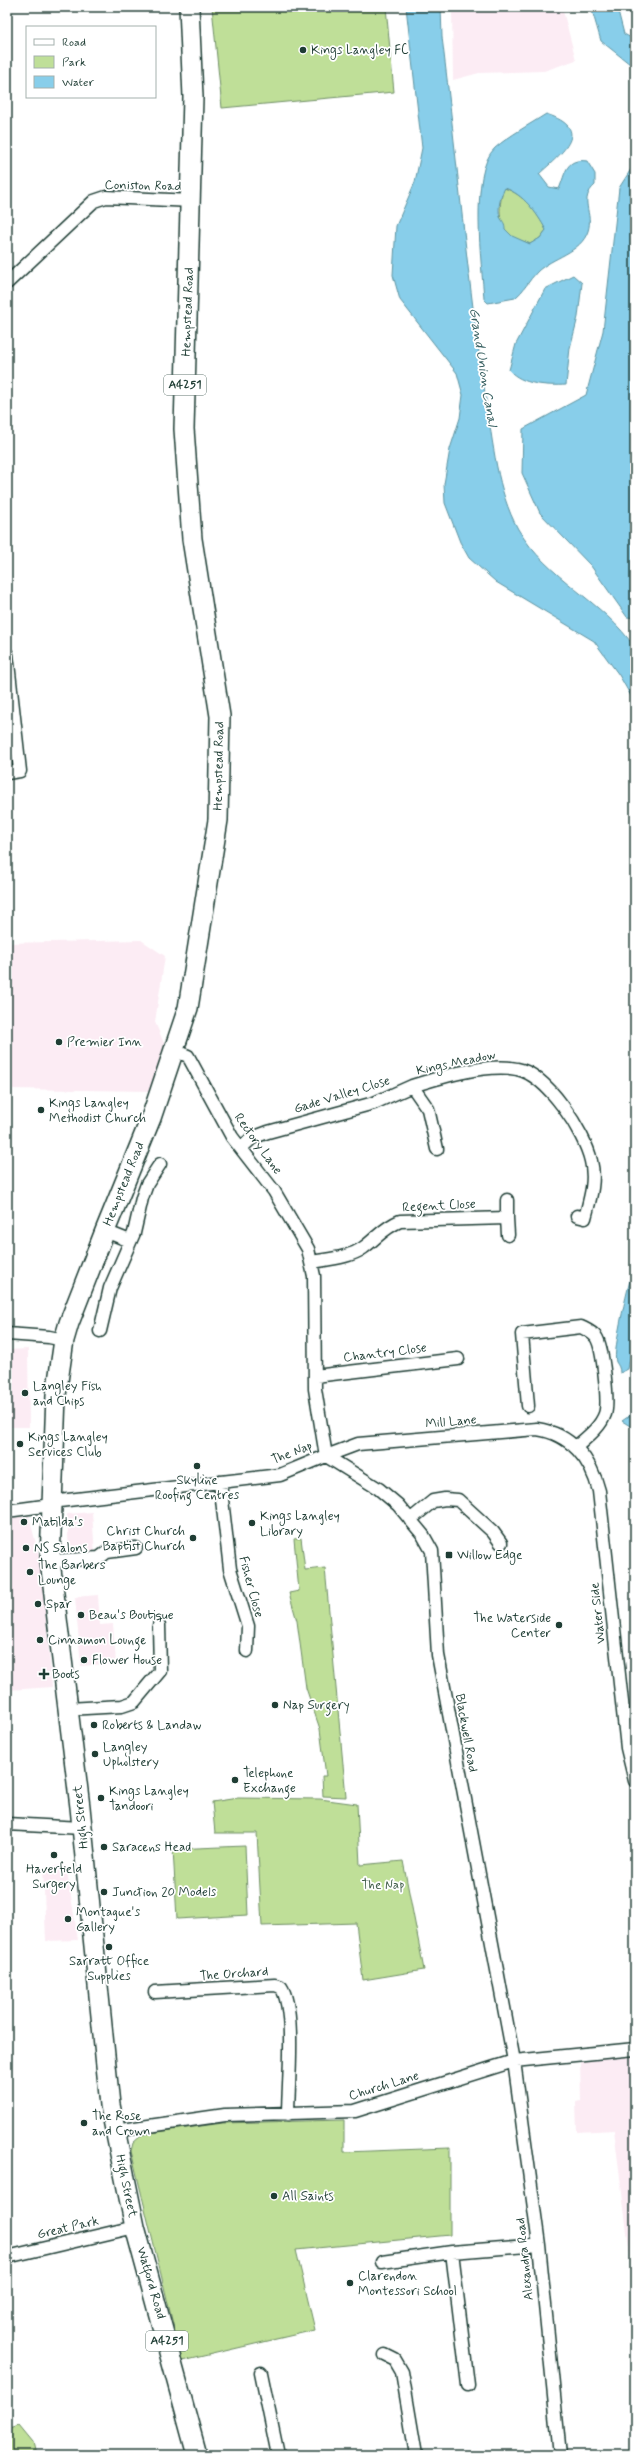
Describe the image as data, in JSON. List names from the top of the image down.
{
  "streets": {
    "main road": [
      "Hempstead Road",
      "A4251",
      "High Street",
      "Watford Road"
    ],
    "street": [
      "Coniston Road",
      "Kings Meadow",
      "Gade Valley Close",
      "Rectory Lane",
      "Regent Close",
      "Chantry Close",
      "Mill Lane",
      "The Nap",
      "Fisher Close",
      "Water Side",
      "Blackwell Road",
      "The Orchard",
      "Church Lane",
      "Great Park",
      "Alexandra Road"
    ]
  },
  "crossings": [
    ["Coniston Road", "Hempstead Road"],
    ["Hempstead Road", "Rectory Lane"],
    ["Hempstead Road", "The Nap"],
    ["Hempstead Road", "High Street"],
    ["Kings Meadow", "Gade Valley Close"],
    ["Gade Valley Close", "Rectory Lane"],
    ["Rectory Lane", "Regent Close"],
    ["Rectory Lane", "The Nap"],
    ["Regent Close", "The Nap"],
    ["Chantry Close", "The Nap"],
    ["Mill Lane", "The Nap"],
    ["Mill Lane", "Water Side"],
    ["Mill Lane", "Blackwell Road"],
    ["The Nap", "Fisher Close"],
    ["The Nap", "Blackwell Road"],
    ["The Nap", "High Street"],
    ["Blackwell Road", "Church Lane"],
    ["Blackwell Road", "Alexandra Road"],
    ["High Street", "Church Lane"],
    ["High Street", "Great Park"],
    ["High Street", "Watford Road"],
    ["The Orchard", "Church Lane"],
    ["Church Lane", "Alexandra Road"],
    ["Great Park", "Watford Road"]
  ],
  "water": ["Grand Union Canal"],
  "parks": ["The Nap"],
  "places": {
    "other": [
      "Kings Langley FC",
      "Premier Inn",
      "Kings Langley Methodist Church",
      "Langley Fish and Chips",
      "Kings Langley Services Club",
      "Skyline Roofing Centres",
      "Matilda's",
      "Kings Langley Library",
      "Christ Church Baptist Church",
      "NS Salons",
      "The Barbers Lounge",
      "Spar",
      "Beau's Boutique",
      "The Waterside Center",
      "Cinnamon Lounge",
      "Flower House",
      "Nap Surgery",
      "Roberts & Landaw",
      "Langley Upholstery",
      "Telephone Exchange",
      "Kings Langley Tandoori",
      "Saracens Head",
      "Haverfield Surgery",
      "Junction 20 Models",
      "Montague's Gallery",
      "Sarratt Office Supplies",
      "The Rose and Crown",
      "All Saints",
      "Clarendon Montessori School"
    ],
    "transit": ["Willow Edge"],
    "health": ["Boots"]
  },
  "legend": ["Road", "Park", "Water"]
}
